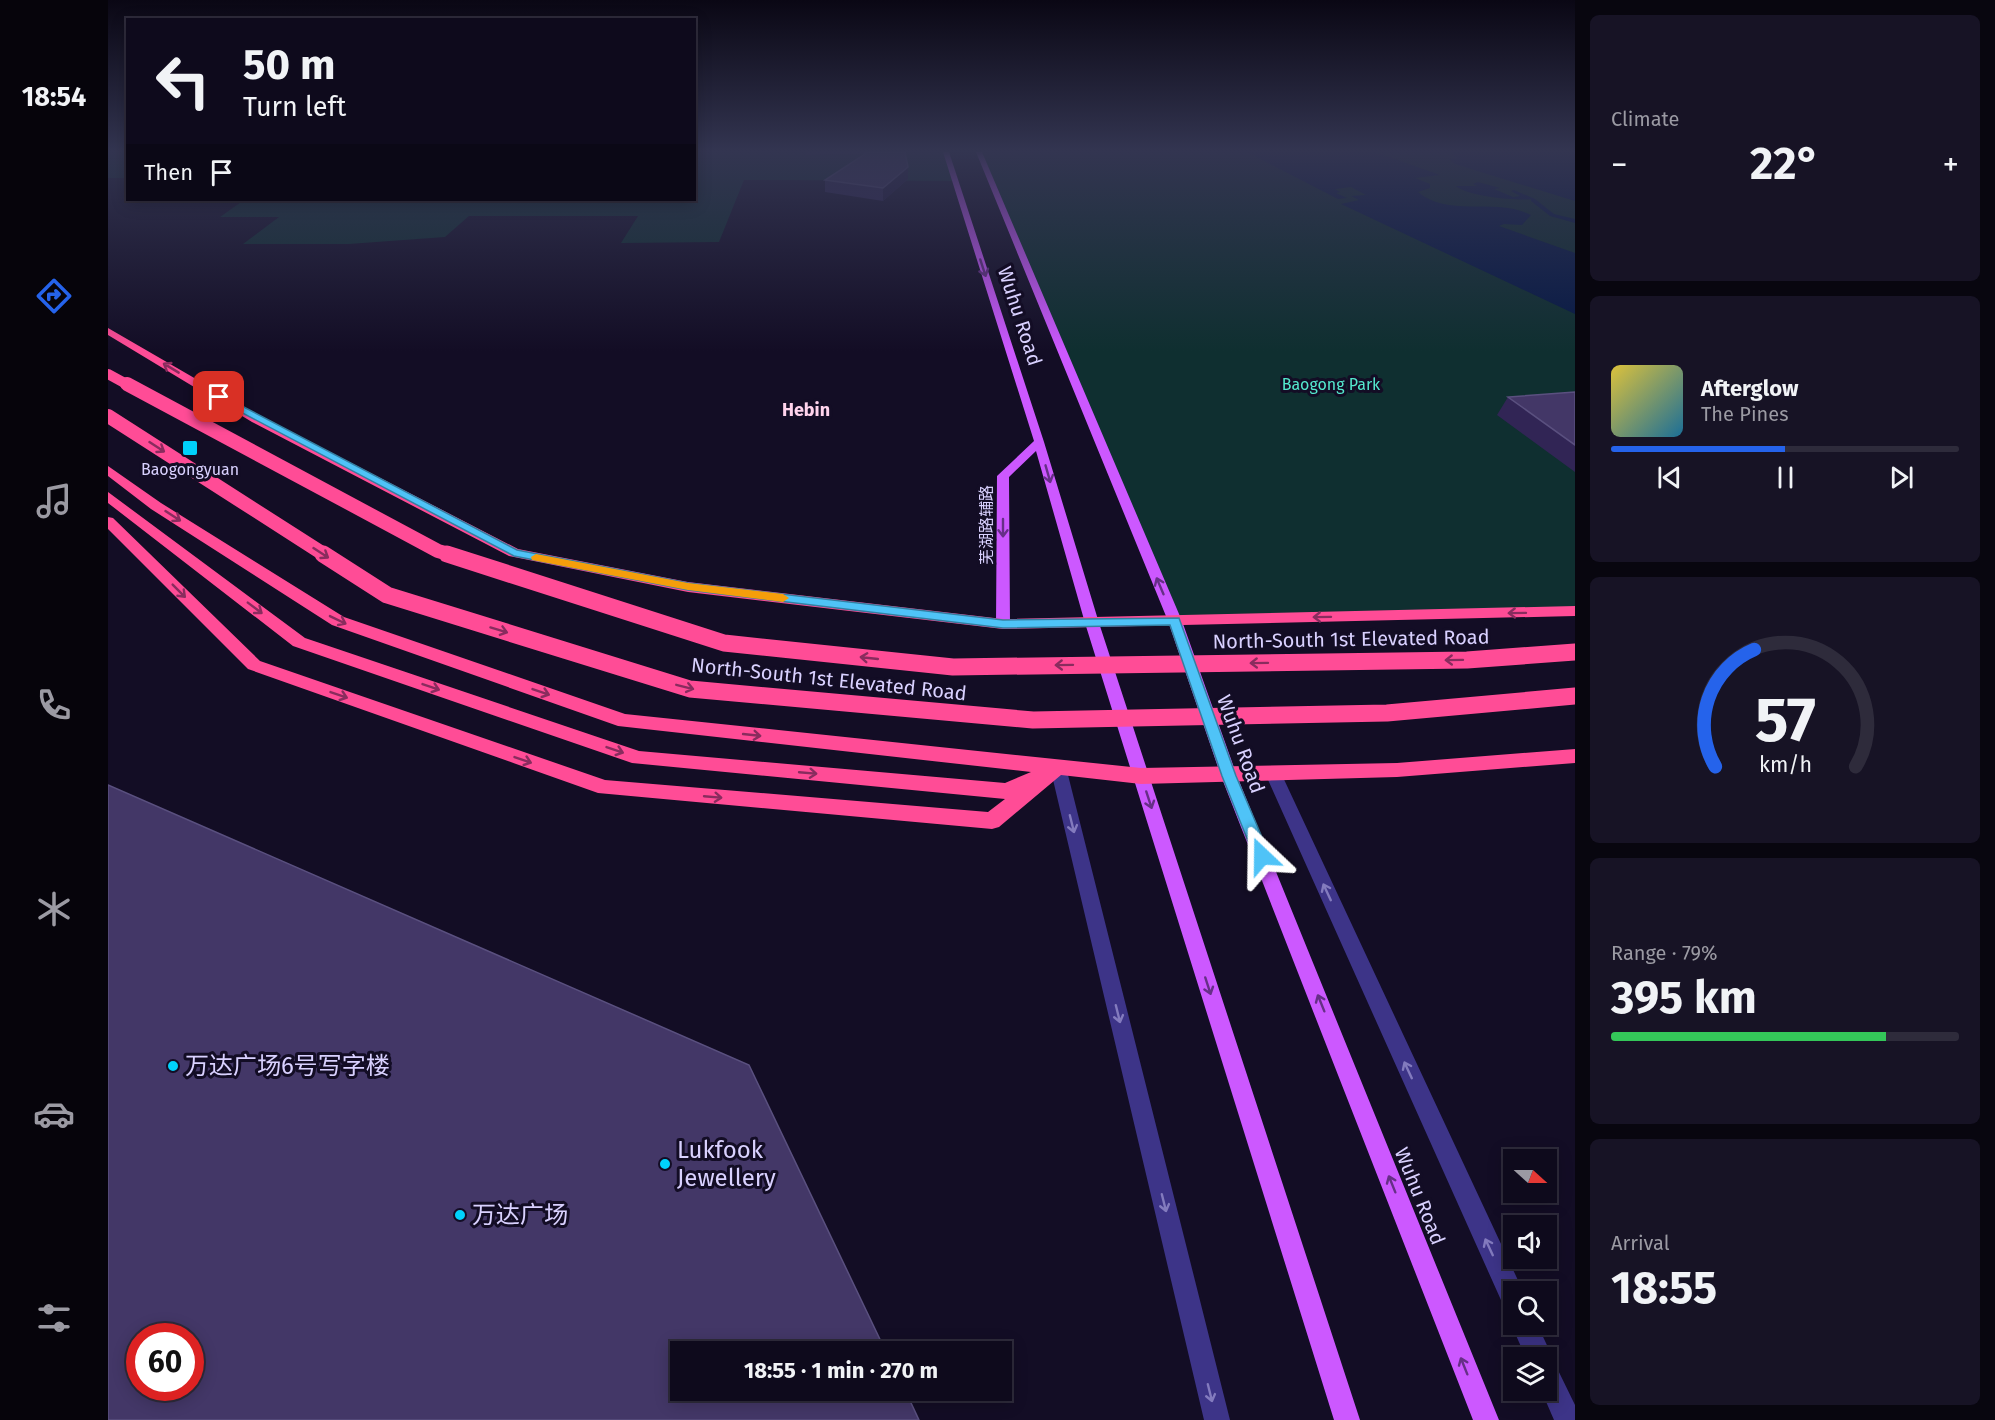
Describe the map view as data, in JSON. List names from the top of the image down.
{
  "streets": {
    "highway": ["North-South 1st Elevated Road"],
    "main road": ["Wuhu Road", "芜湖路辅路"]
  },
  "crossings": [
    ["Wuhu Road", "芜湖路辅路"]
  ],
  "one_way": ["芜湖路辅路"],
  "districts": ["Hebin"],
  "parks": ["Baogong Park"],
  "places": {
    "transit": ["Baogongyuan"],
    "other": ["万达广场6号写字楼", "Lukfook Jewellery", "万达广场"]
  },
  "north": "right",
  "page": {
    "tabs": "18:54",
    "tile": [
      "Climate",
      ["Range · 79%", "395 km"],
      ["Arrival", "18:55"]
    ],
    "turn": ["50 m", "Turn left"],
    "heat": ["−", "22°", "+"],
    "then": "Then",
    "song": ["Afterglow", "The Pines"],
    "limit": "60",
    "trip": "18:55 · 1 min · 270 m",
    "gauge": ["57", "km/h"]
  }
}
